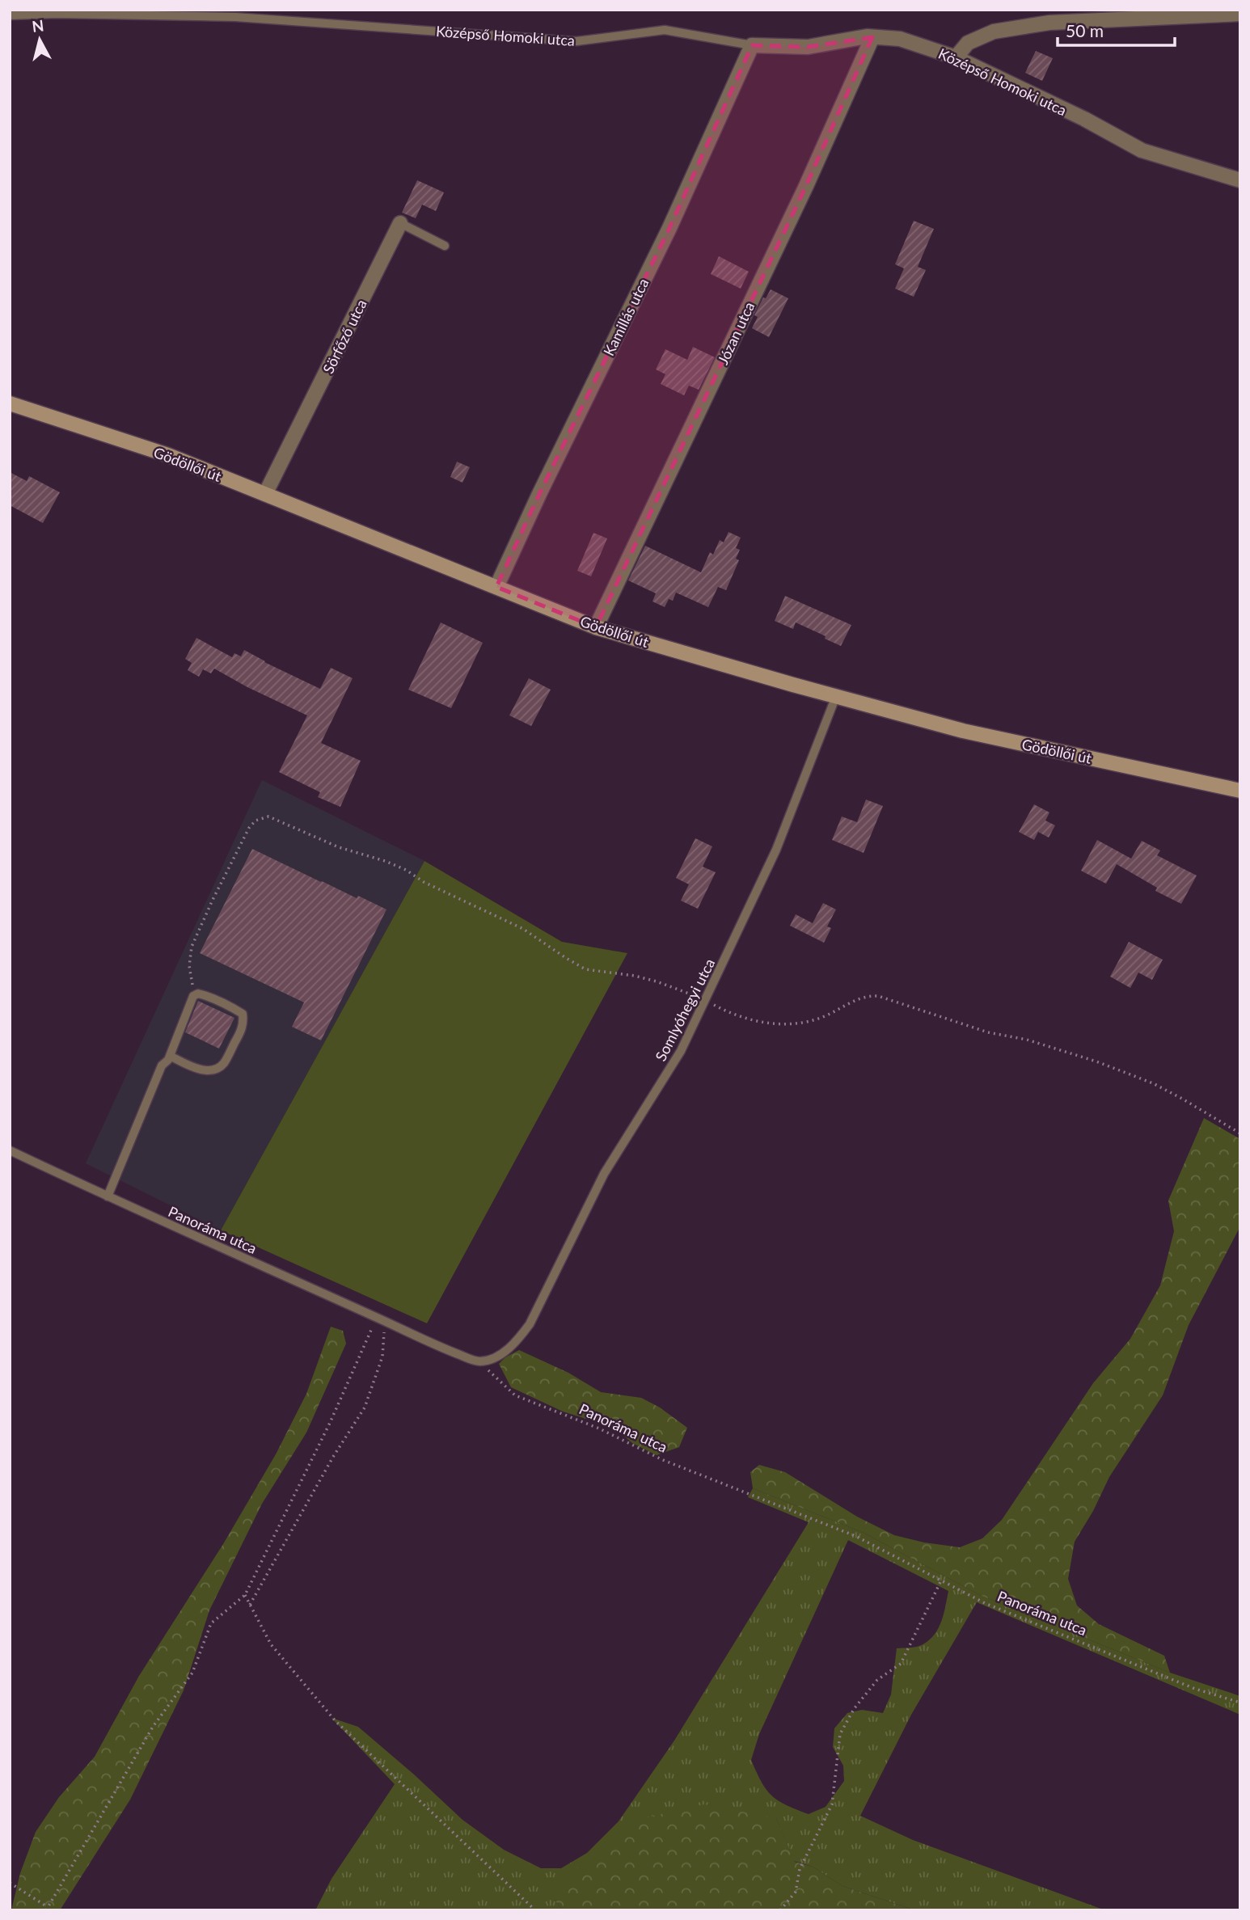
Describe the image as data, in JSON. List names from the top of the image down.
{
  "streets": {
    "main road": ["Gödöllői út"],
    "street": [
      "Középső Homoki utca",
      "Kamillás utca",
      "Józan utca",
      "Sörfőző utca"
    ],
    "lane": ["Somlyóhegyi utca", "Panoráma utca"]
  },
  "crossings": [
    ["Középső Homoki utca", "Kamillás utca"],
    ["Középső Homoki utca", "Józan utca"],
    ["Kamillás utca", "Gödöllői út"],
    ["Józan utca", "Gödöllői út"],
    ["Sörfőző utca", "Gödöllői út"],
    ["Gödöllői út", "Somlyóhegyi utca"],
    ["Somlyóhegyi utca", "Panoráma utca"]
  ],
  "scale_bar": "50 m",
  "north": "top"
}
